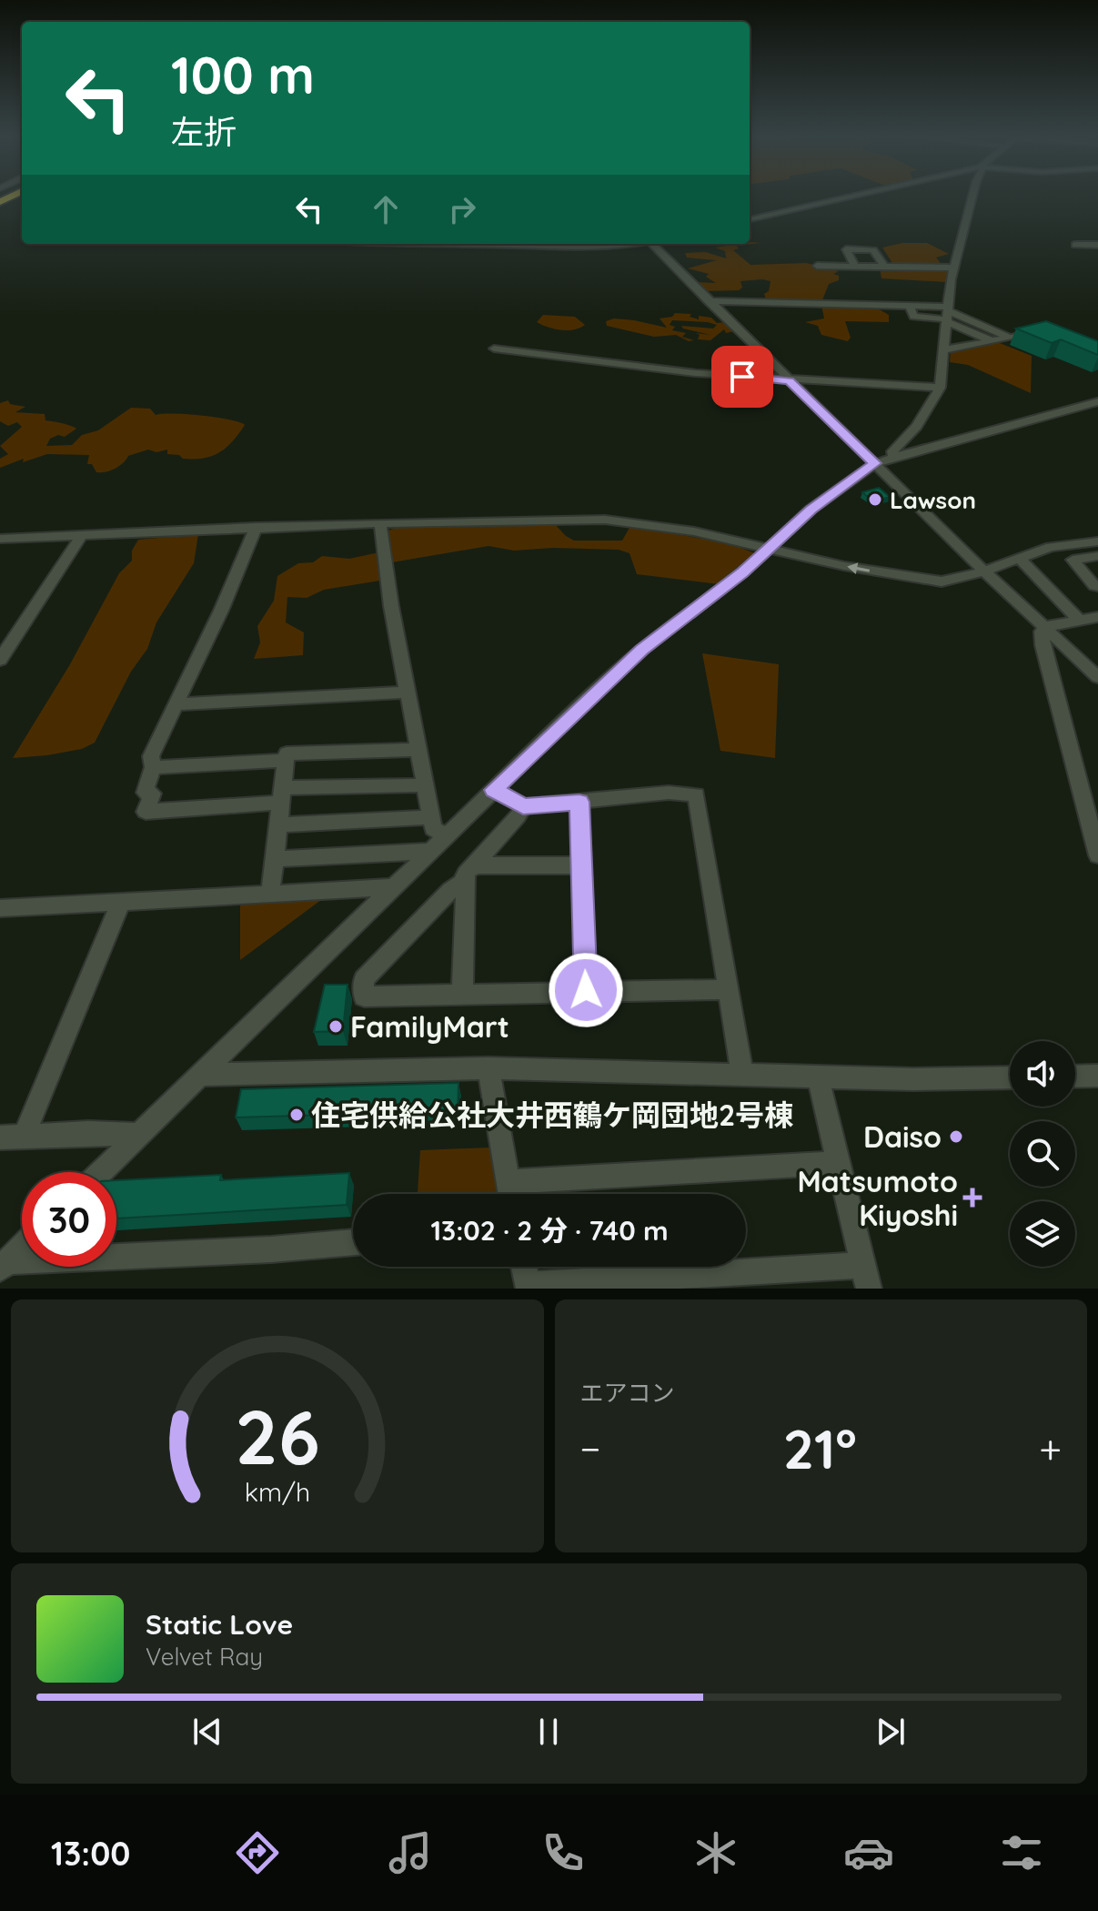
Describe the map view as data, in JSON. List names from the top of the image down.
{
  "places": {
    "other": [
      "Lawson",
      "FamilyMart",
      "住宅供給公社大井西鶴ケ岡団地2号棟",
      "Daiso"
    ],
    "health": ["Matsumoto Kiyoshi"]
  },
  "page": {
    "turn": ["100 m", "左折"],
    "limit": "30",
    "trip": "13:02 · 2 分 · 740 m",
    "tile": "エアコン",
    "heat": ["−", "21°", "+"],
    "song": ["Static Love", "Velvet Ray"],
    "tabs": "13:00",
    "gauge": ["26", "km/h"]
  }
}
